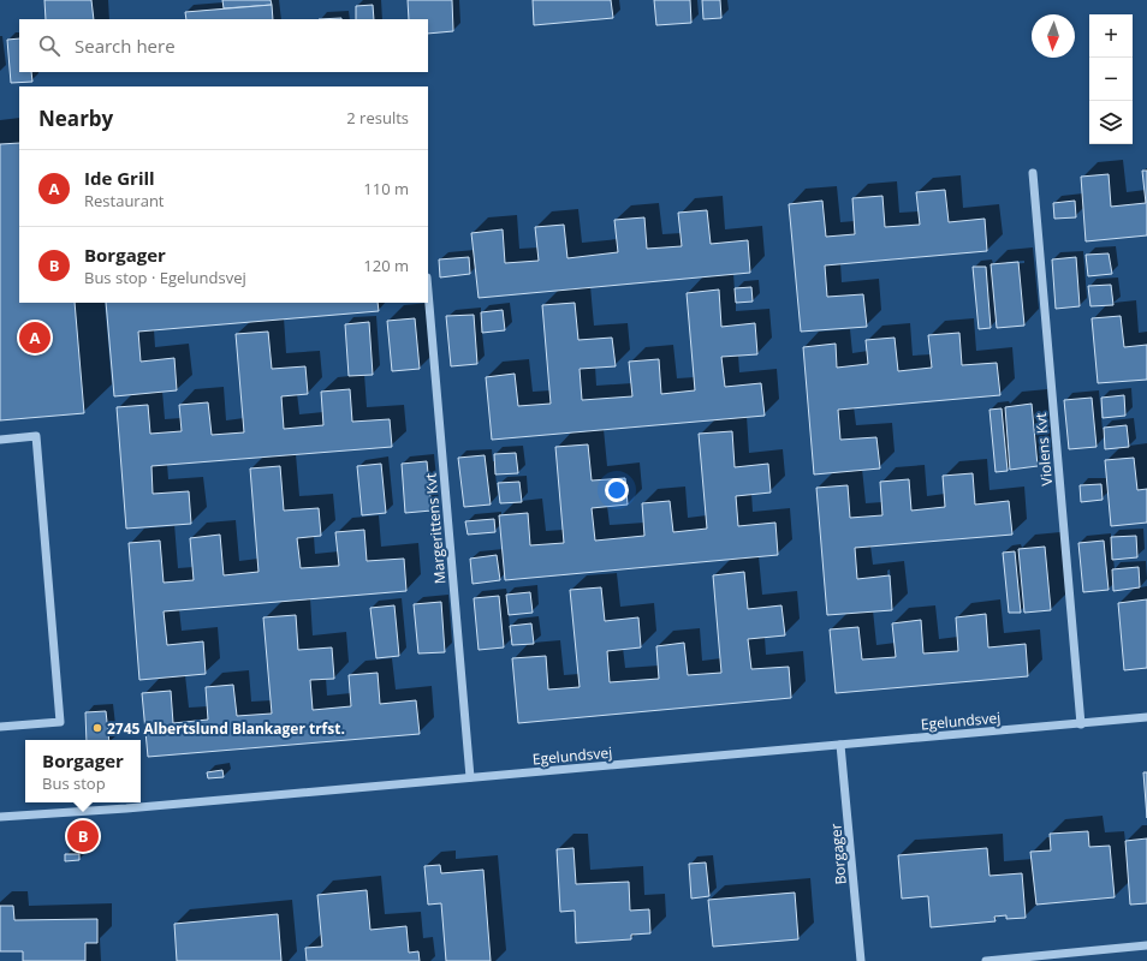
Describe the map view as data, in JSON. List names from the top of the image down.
{
  "streets": {
    "street": [
      "Violens Kvt",
      "Margerittens Kvt",
      "Egelundsvej",
      "Borgager"
    ]
  },
  "crossings": [
    ["Violens Kvt", "Egelundsvej"],
    ["Margerittens Kvt", "Egelundsvej"],
    ["Egelundsvej", "Borgager"]
  ],
  "places": ["2745 Albertslund Blankager trfst."],
  "north": "bottom",
  "page": {
    "map_buttons": ["+", "−"],
    "search": "Search here",
    "heading": ["Nearby", "2 results"],
    "list": [
      {
        "mark": "A",
        "name": "Ide Grill",
        "note": "Restaurant",
        "value": "110 m"
      },
      {
        "mark": "B",
        "name": "Borgager",
        "note": "Bus stop · Egelundsvej",
        "value": "120 m"
      }
    ],
    "pins": ["A", "B"],
    "popup": ["Borgager", "Bus stop"]
  }
}
